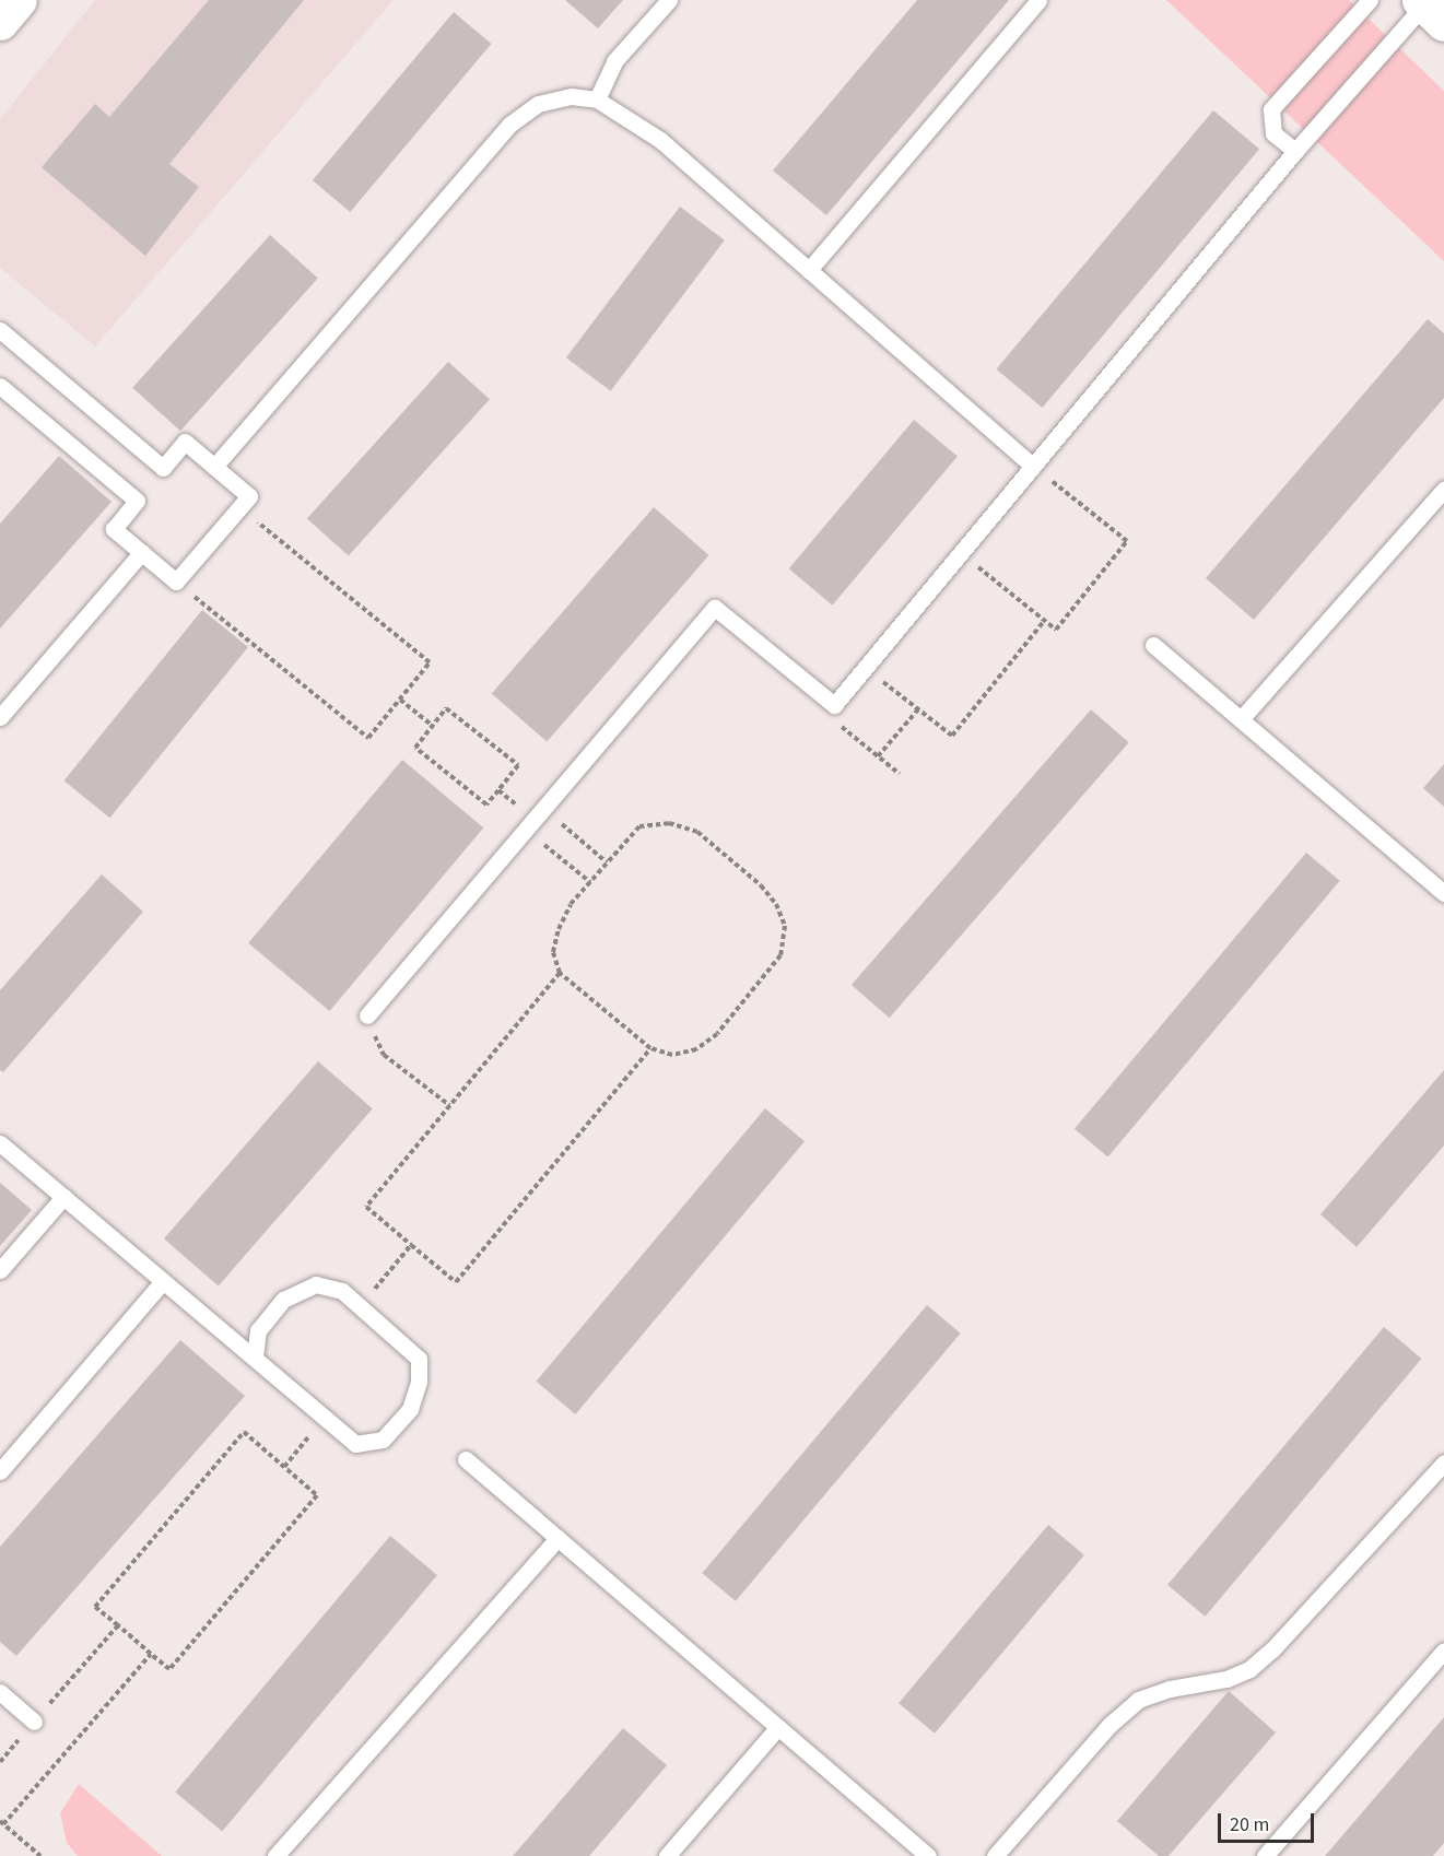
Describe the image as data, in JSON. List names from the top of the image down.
{
  "scale_bar": "20 m"
}
